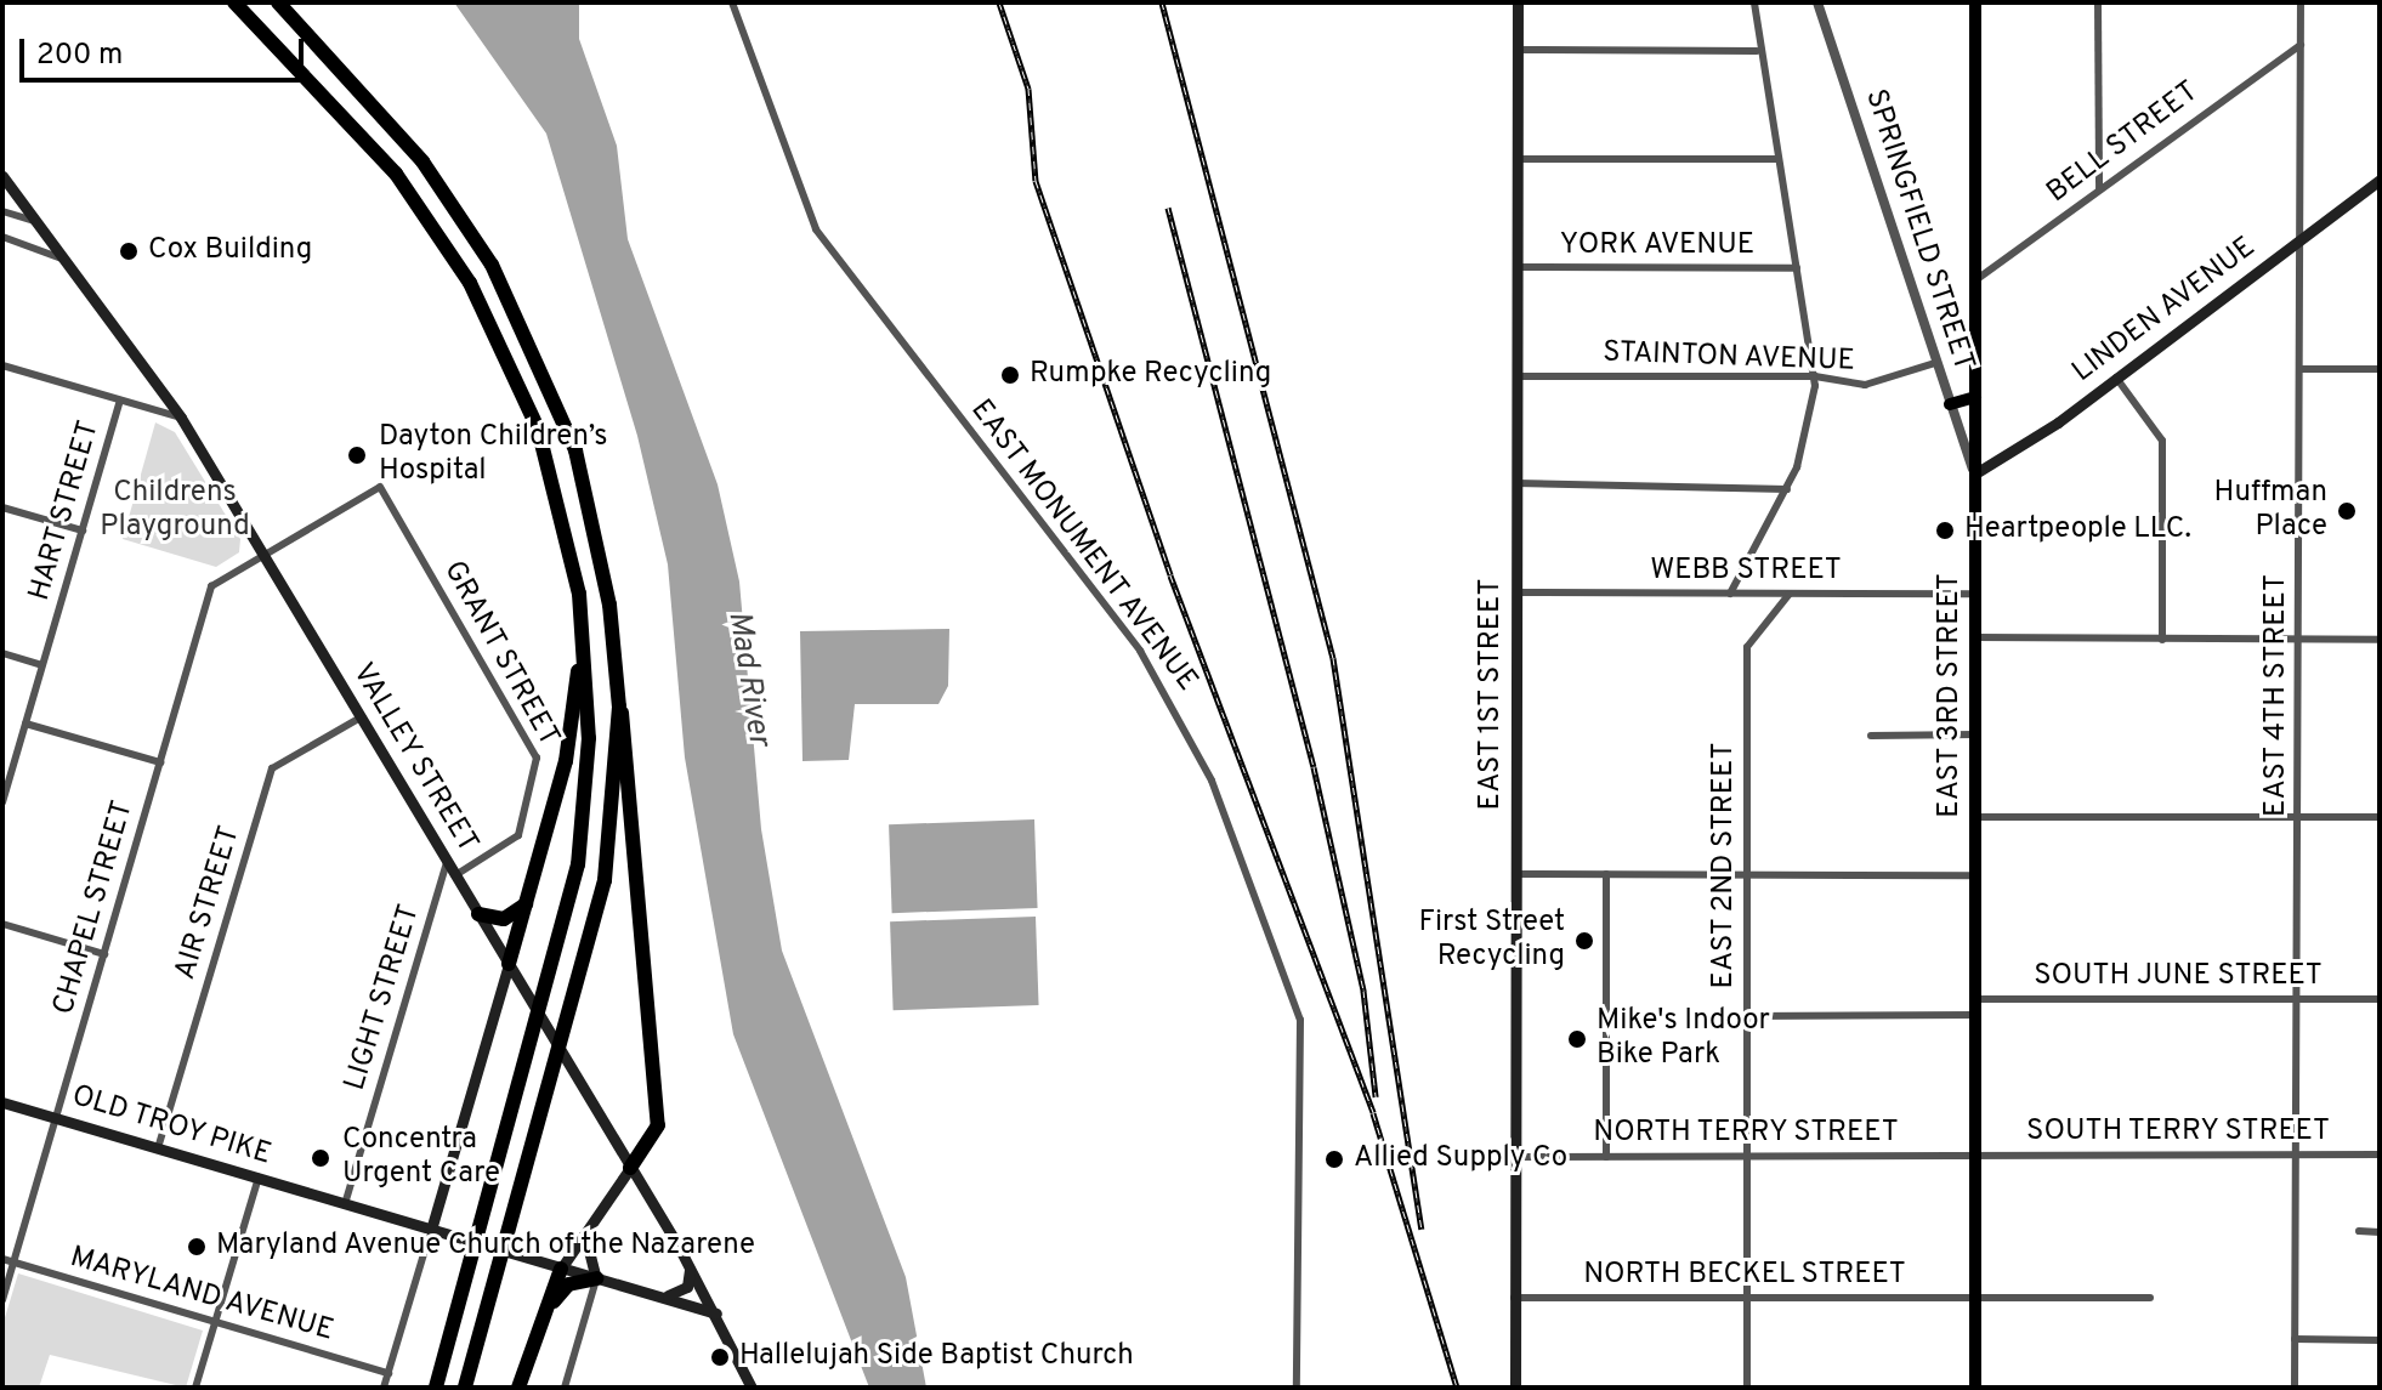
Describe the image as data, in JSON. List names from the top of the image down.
{
  "streets": {
    "main road": [
      "LINDEN AVENUE",
      "EAST 1ST STREET",
      "EAST 3RD STREET",
      "VALLEY STREET",
      "OLD TROY PIKE"
    ],
    "street": [
      "BELL STREET",
      "SPRINGFIELD STREET",
      "YORK AVENUE",
      "STAINTON AVENUE",
      "HART STREET",
      "EAST MONUMENT AVENUE",
      "WEBB STREET",
      "GRANT STREET",
      "EAST 4TH STREET",
      "EAST 2ND STREET",
      "AIR STREET",
      "CHAPEL STREET",
      "SOUTH JUNE STREET",
      "LIGHT STREET",
      "SOUTH TERRY STREET",
      "NORTH TERRY STREET",
      "NORTH BECKEL STREET",
      "MARYLAND AVENUE"
    ]
  },
  "crossings": [
    ["BELL STREET", "EAST 3RD STREET"],
    ["BELL STREET", "EAST 4TH STREET"],
    ["SPRINGFIELD STREET", "LINDEN AVENUE"],
    ["SPRINGFIELD STREET", "STAINTON AVENUE"],
    ["SPRINGFIELD STREET", "EAST 3RD STREET"],
    ["YORK AVENUE", "EAST 1ST STREET"],
    ["LINDEN AVENUE", "EAST 3RD STREET"],
    ["LINDEN AVENUE", "EAST 4TH STREET"],
    ["STAINTON AVENUE", "EAST 1ST STREET"],
    ["WEBB STREET", "EAST 1ST STREET"],
    ["WEBB STREET", "EAST 3RD STREET"],
    ["WEBB STREET", "EAST 2ND STREET"],
    ["GRANT STREET", "VALLEY STREET"],
    ["GRANT STREET", "CHAPEL STREET"],
    ["EAST 1ST STREET", "NORTH TERRY STREET"],
    ["EAST 1ST STREET", "NORTH BECKEL STREET"],
    ["EAST 3RD STREET", "SOUTH JUNE STREET"],
    ["EAST 3RD STREET", "SOUTH TERRY STREET"],
    ["EAST 3RD STREET", "NORTH TERRY STREET"],
    ["EAST 3RD STREET", "NORTH BECKEL STREET"],
    ["EAST 4TH STREET", "SOUTH JUNE STREET"],
    ["EAST 4TH STREET", "SOUTH TERRY STREET"],
    ["VALLEY STREET", "AIR STREET"],
    ["VALLEY STREET", "CHAPEL STREET"],
    ["VALLEY STREET", "LIGHT STREET"],
    ["VALLEY STREET", "OLD TROY PIKE"],
    ["EAST 2ND STREET", "NORTH TERRY STREET"],
    ["EAST 2ND STREET", "NORTH BECKEL STREET"],
    ["AIR STREET", "OLD TROY PIKE"],
    ["CHAPEL STREET", "OLD TROY PIKE"],
    ["CHAPEL STREET", "MARYLAND AVENUE"],
    ["LIGHT STREET", "OLD TROY PIKE"],
    ["SOUTH TERRY STREET", "NORTH TERRY STREET"]
  ],
  "water": ["Mad River"],
  "parks": ["Childrens Playground"],
  "places": [
    "Cox Building",
    "Rumpke Recycling",
    "Dayton Children’s Hospital",
    "Huffman Place",
    "Heartpeople LLC.",
    "First Street Recycling",
    "Mike's Indoor Bike Park",
    "Concentra Urgent Care",
    "Allied Supply Co",
    "Maryland Avenue Church of the Nazarene",
    "Hallelujah Side Baptist Church"
  ],
  "scale_bar": "200 m"
}
